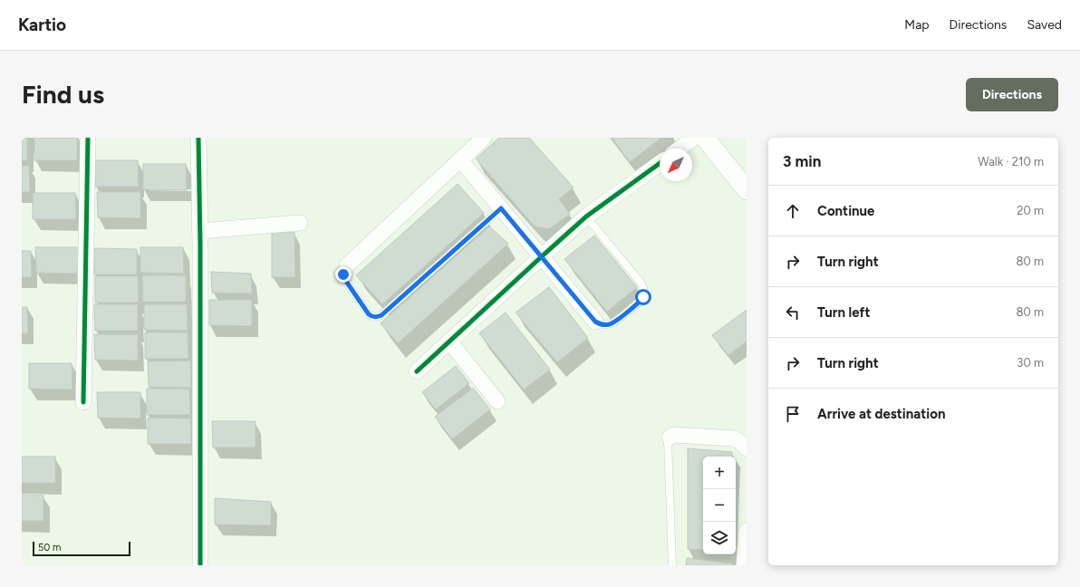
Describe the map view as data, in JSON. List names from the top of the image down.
{
  "scale_bar": "50 m",
  "north": "bottom left",
  "page": {
    "header": "Kartio",
    "nav": ["Map", "Directions", "Saved"],
    "buttons": "Directions",
    "title": "Find us",
    "heading": ["3 min", "Walk · 210 m"],
    "list": [
      ["Continue", "20 m"],
      ["Turn right", "80 m"],
      ["Turn left", "80 m"],
      ["Turn right", "30 m"],
      "Arrive at destination"
    ],
    "map_buttons": ["+", "−"],
    "scale": "50 m"
  }
}
